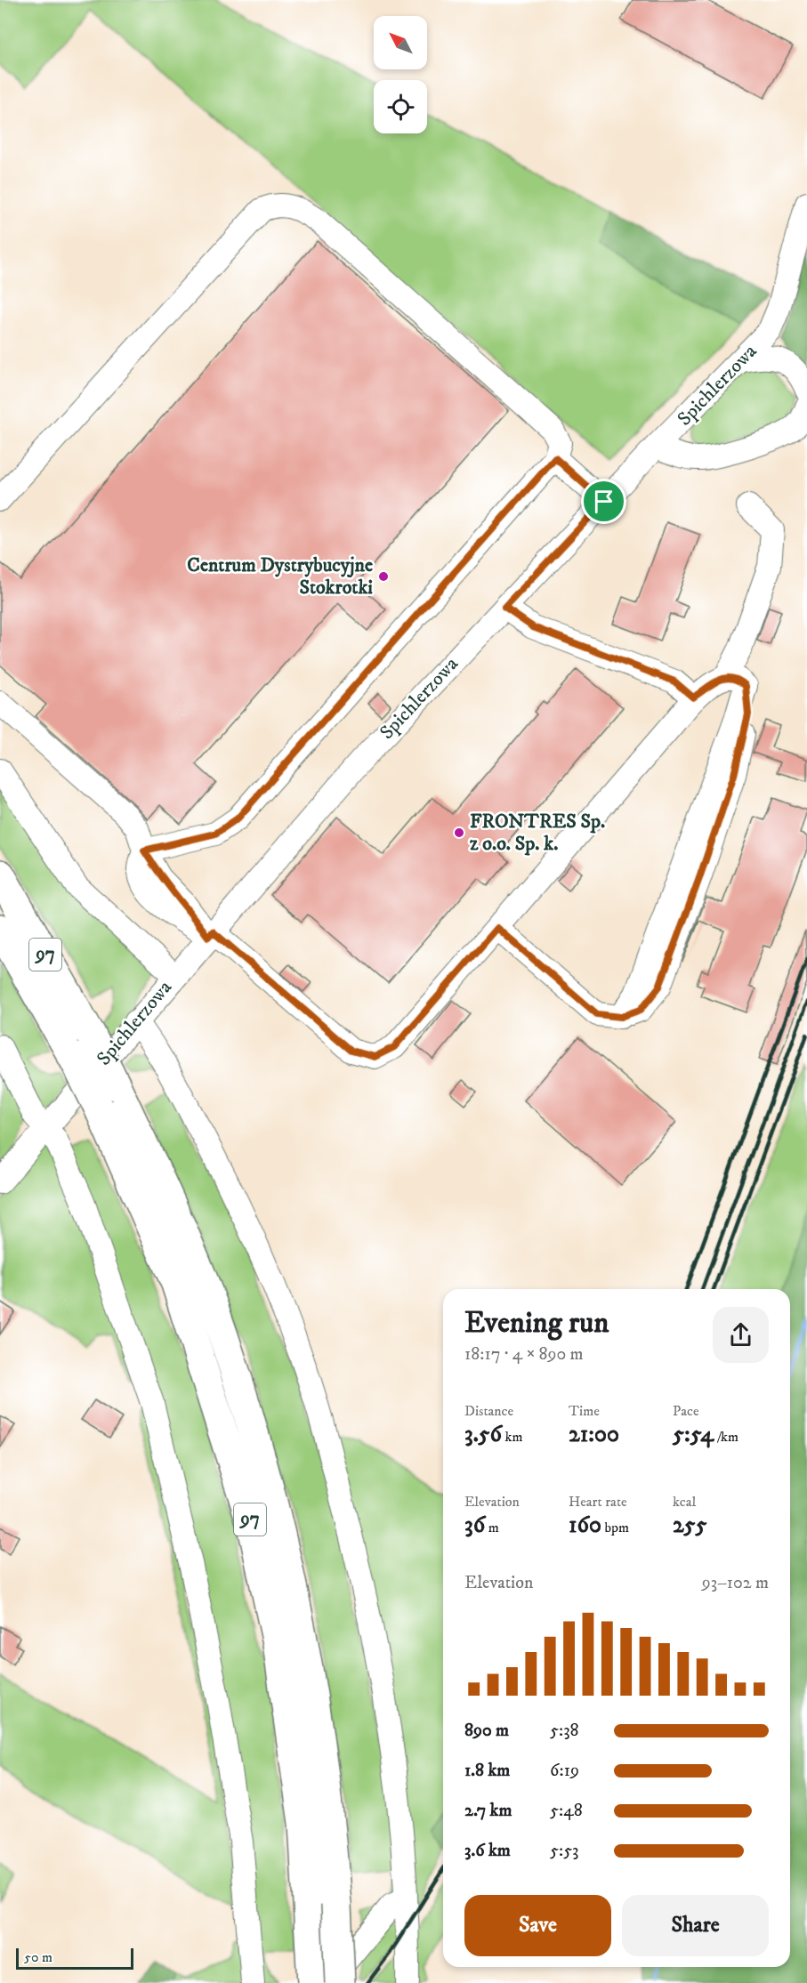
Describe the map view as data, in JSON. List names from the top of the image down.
{
  "streets": {
    "main road": ["97"],
    "street": ["Spichlerzowa"]
  },
  "places": ["Centrum Dystrybucyjne Stokrotki", "FRONTRES Sp. z o.o. Sp. k."],
  "scale_bar": "50 m",
  "north": "top left",
  "page": {
    "heading": ["Evening run", "18:17 · 4 × 890 m"],
    "stats": [
      ["Distance", "3.56 km"],
      ["Time", "21:00"],
      ["Pace", "5:54 /km"],
      ["Elevation", "36 m"],
      ["Heart rate", "160 bpm"],
      ["kcal", "255"]
    ],
    "chart": ["Elevation", "93–102 m"],
    "list": [
      {
        "name": "890 m",
        "note": "5:38"
      },
      {
        "name": "1.8 km",
        "note": "6:19"
      },
      {
        "name": "2.7 km",
        "note": "5:48"
      },
      {
        "name": "3.6 km",
        "note": "5:53"
      }
    ],
    "buttons": ["Save", "Share"],
    "scale": "50 m"
  }
}
